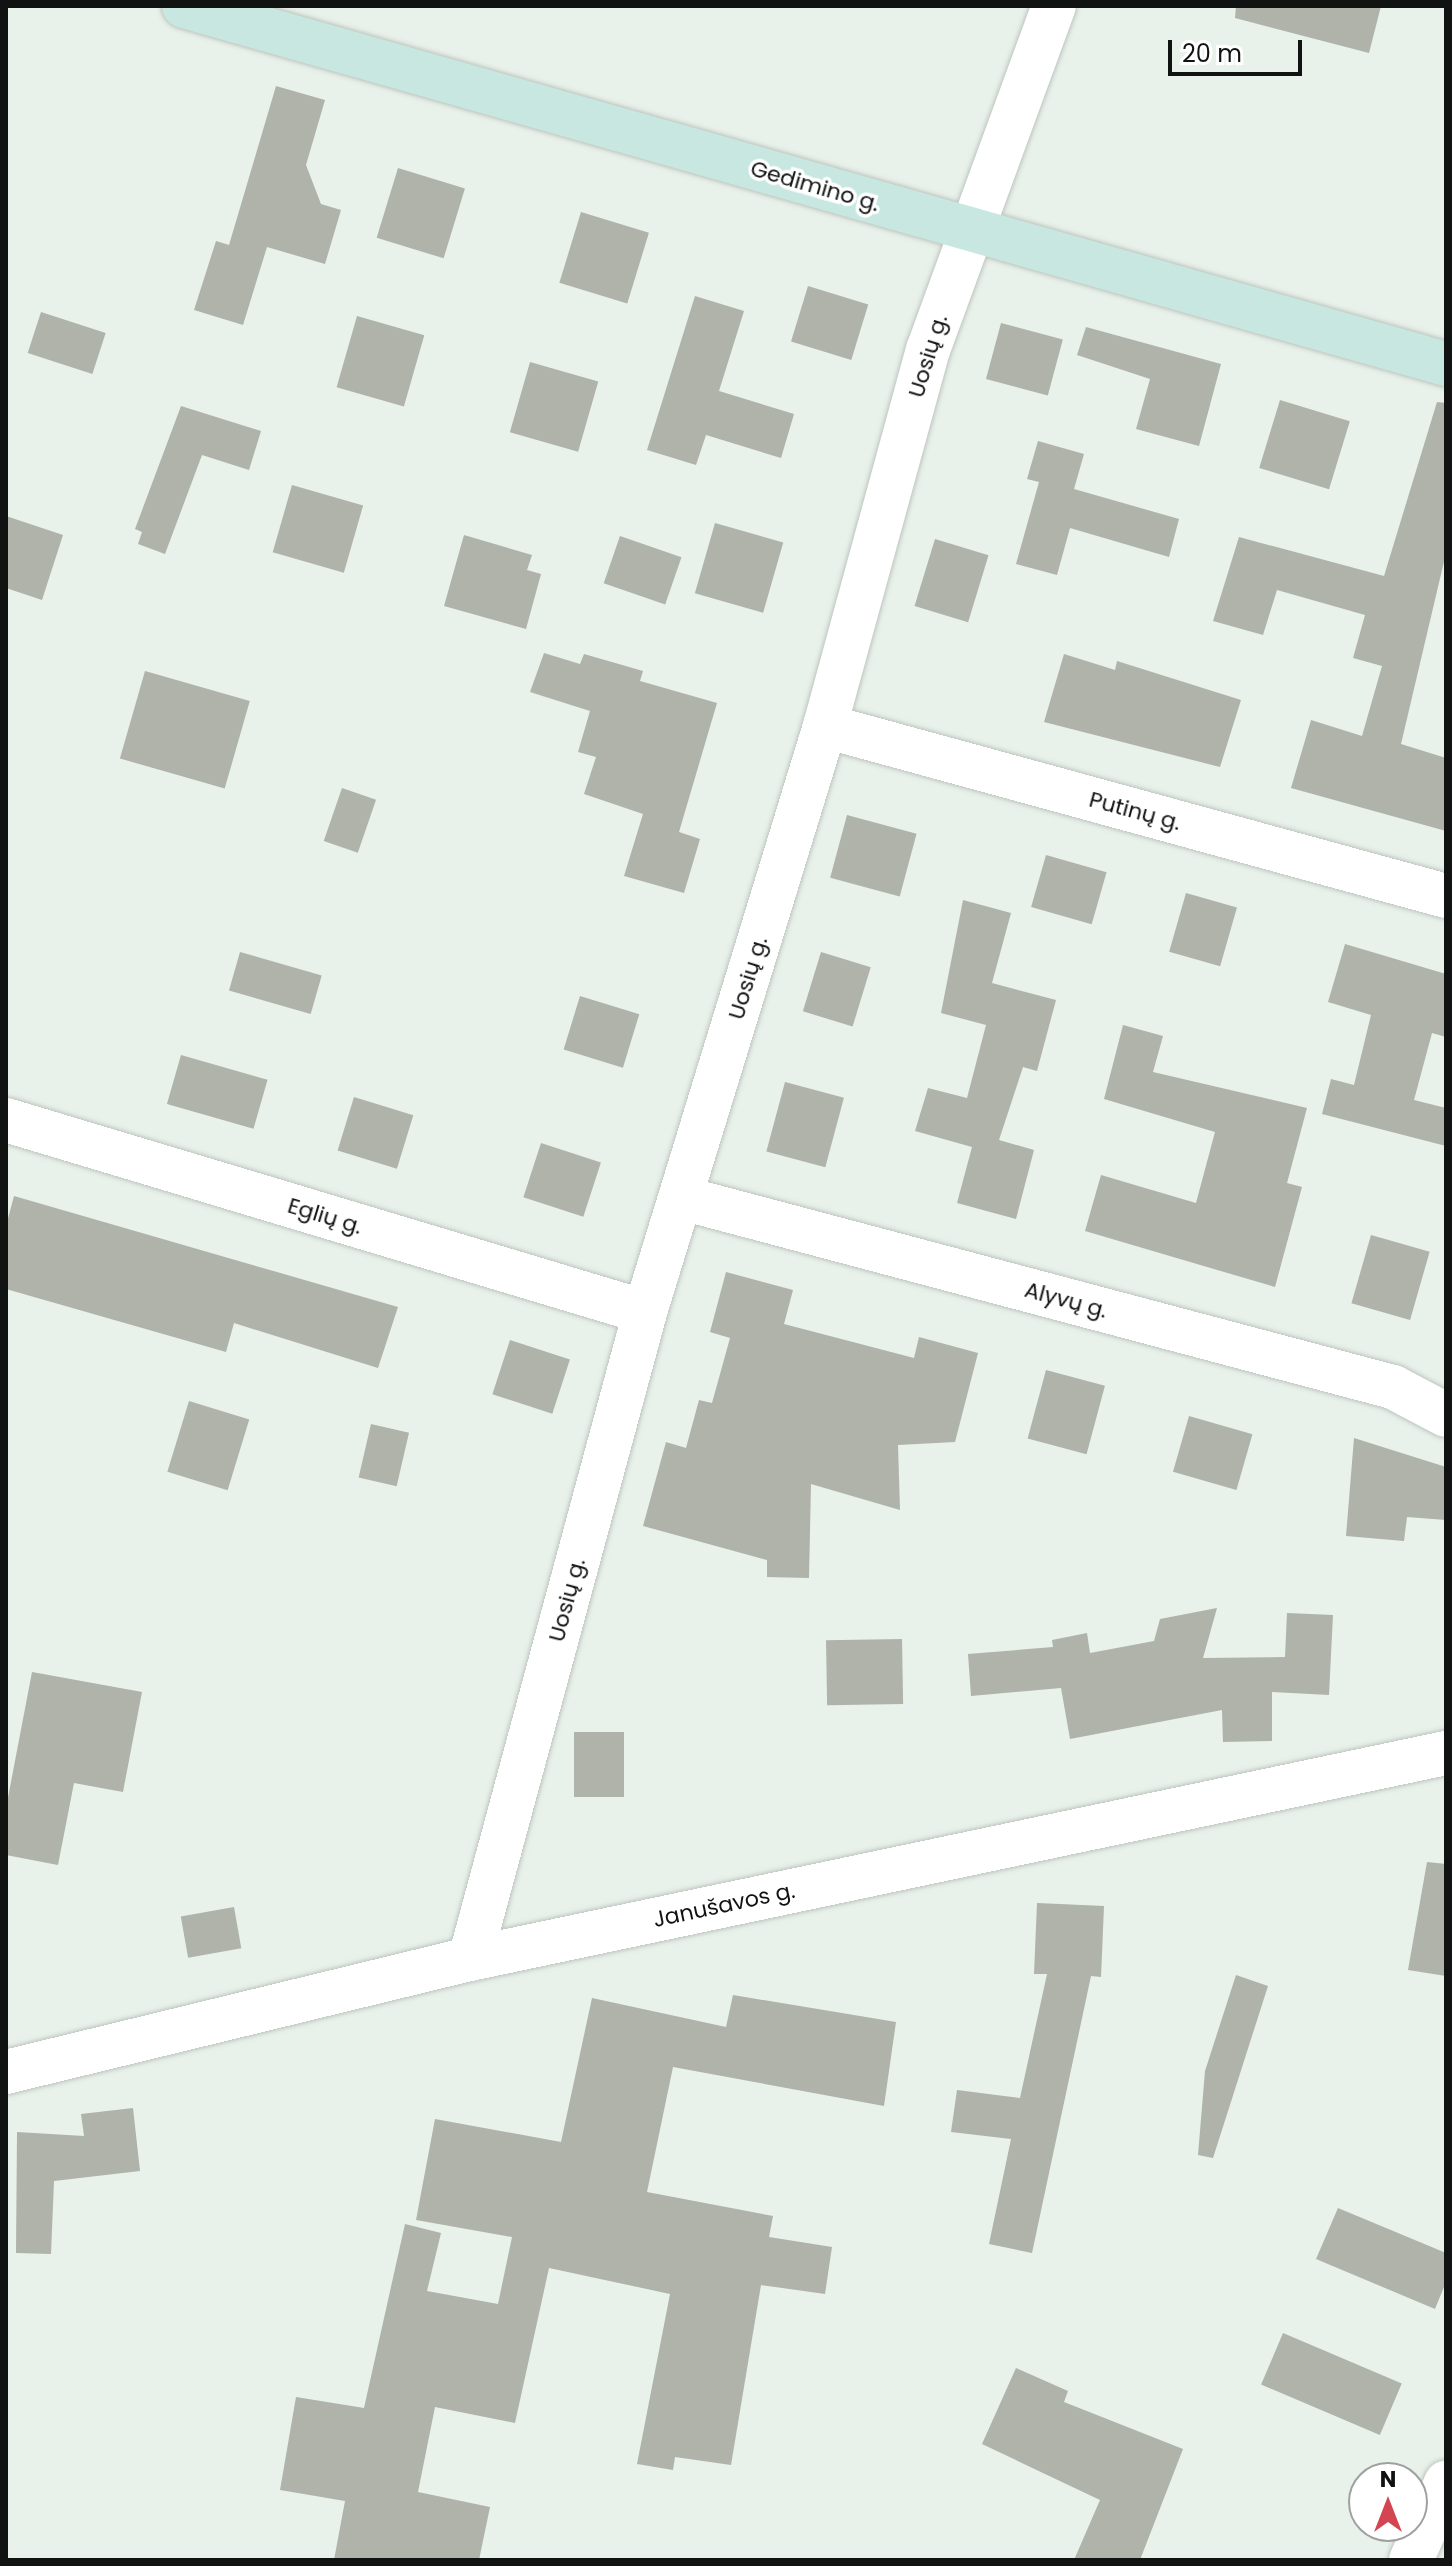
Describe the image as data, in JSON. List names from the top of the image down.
{
  "streets": {
    "main road": ["Gedimino g."],
    "street": [
      "Uosių g.",
      "Putinų g.",
      "Eglių g.",
      "Alyvų g.",
      "Janušavos g."
    ]
  },
  "crossings": [
    ["Gedimino g.", "Uosių g."],
    ["Uosių g.", "Putinų g."],
    ["Uosių g.", "Eglių g."],
    ["Uosių g.", "Alyvų g."],
    ["Uosių g.", "Janušavos g."]
  ],
  "scale_bar": "20 m",
  "north": "top"
}
